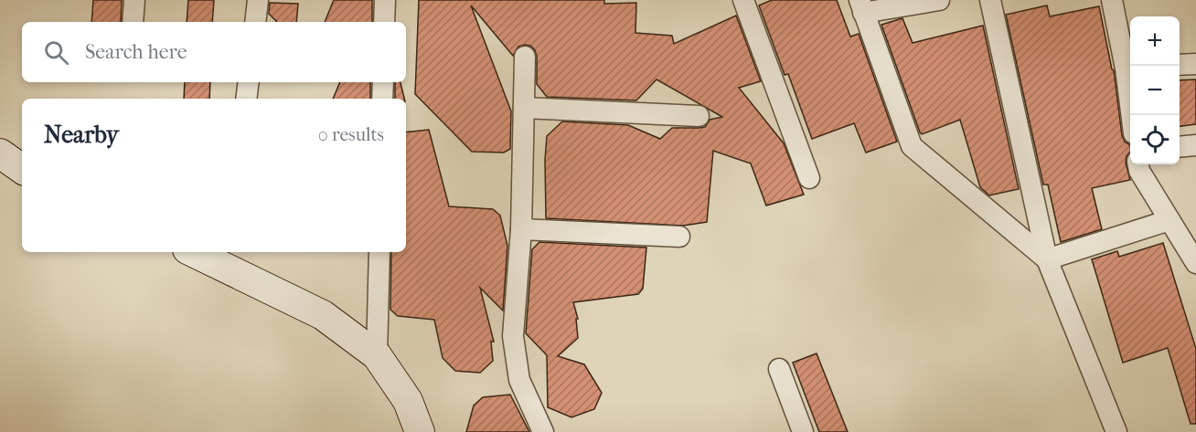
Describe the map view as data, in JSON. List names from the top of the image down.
{
  "page": {
    "map_buttons": ["+", "−"],
    "search": "Search here",
    "heading": ["Nearby", "0 results"]
  }
}
